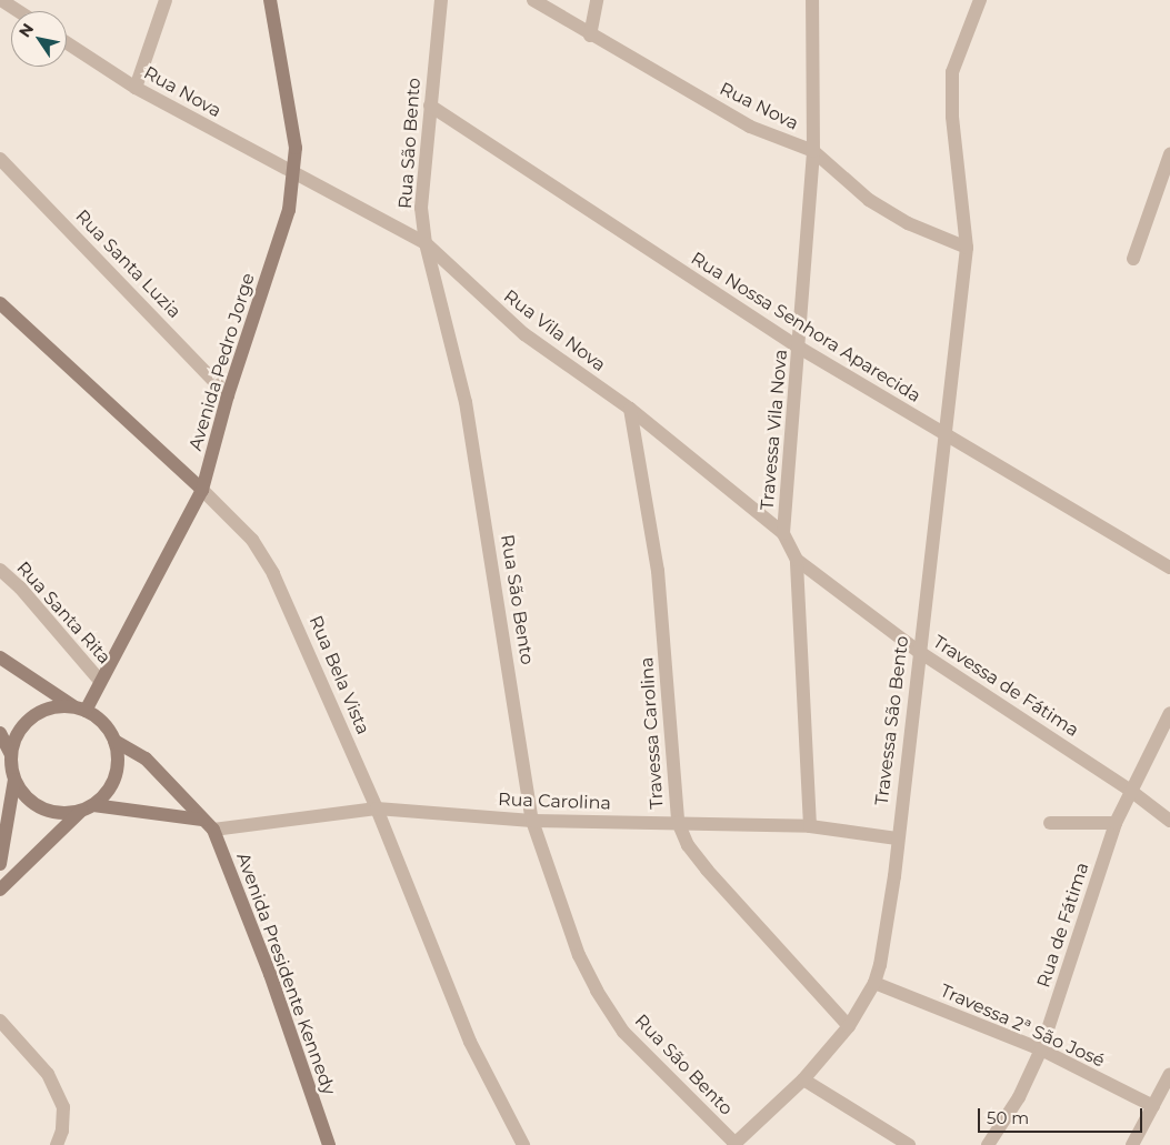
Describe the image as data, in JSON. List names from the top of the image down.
{
  "streets": {
    "street": [
      "Rua Nova",
      "Rua São Bento",
      "Rua Santa Luzia",
      "Rua Nossa Senhora Aparecida",
      "Rua Vila Nova",
      "Avenida Pedro Jorge",
      "Travessa Vila Nova",
      "Rua Santa Rita",
      "Rua Bela Vista",
      "Travessa de Fátima",
      "Travessa São Bento",
      "Travessa Carolina",
      "Rua Carolina",
      "Rua de Fátima",
      "Avenida Presidente Kennedy",
      "Travessa 2ª São José"
    ]
  },
  "crossings": [
    ["Rua Nova", "Rua Vila Nova"],
    ["Rua Nova", "Avenida Pedro Jorge"],
    ["Rua Nova", "Travessa Vila Nova"],
    ["Rua Nova", "Travessa São Bento"],
    ["Rua São Bento", "Rua Nossa Senhora Aparecida"],
    ["Rua São Bento", "Rua Vila Nova"],
    ["Rua São Bento", "Travessa São Bento"],
    ["Rua São Bento", "Rua Carolina"],
    ["Rua Santa Luzia", "Avenida Pedro Jorge"],
    ["Rua Nossa Senhora Aparecida", "Travessa Vila Nova"],
    ["Rua Nossa Senhora Aparecida", "Travessa São Bento"],
    ["Rua Vila Nova", "Avenida Pedro Jorge"],
    ["Rua Vila Nova", "Travessa Vila Nova"],
    ["Rua Vila Nova", "Travessa Carolina"],
    ["Avenida Pedro Jorge", "Rua Santa Rita"],
    ["Avenida Pedro Jorge", "Rua Bela Vista"],
    ["Avenida Pedro Jorge", "Avenida Presidente Kennedy"],
    ["Travessa Vila Nova", "Travessa de Fátima"],
    ["Travessa Vila Nova", "Rua Carolina"],
    ["Rua Bela Vista", "Rua Carolina"],
    ["Travessa de Fátima", "Travessa São Bento"],
    ["Travessa de Fátima", "Rua de Fátima"],
    ["Travessa São Bento", "Travessa Carolina"],
    ["Travessa São Bento", "Rua Carolina"],
    ["Travessa São Bento", "Travessa 2ª São José"],
    ["Travessa Carolina", "Rua Carolina"],
    ["Rua Carolina", "Avenida Presidente Kennedy"],
    ["Rua de Fátima", "Travessa 2ª São José"]
  ],
  "scale_bar": "50 m",
  "north": "top left"
}
